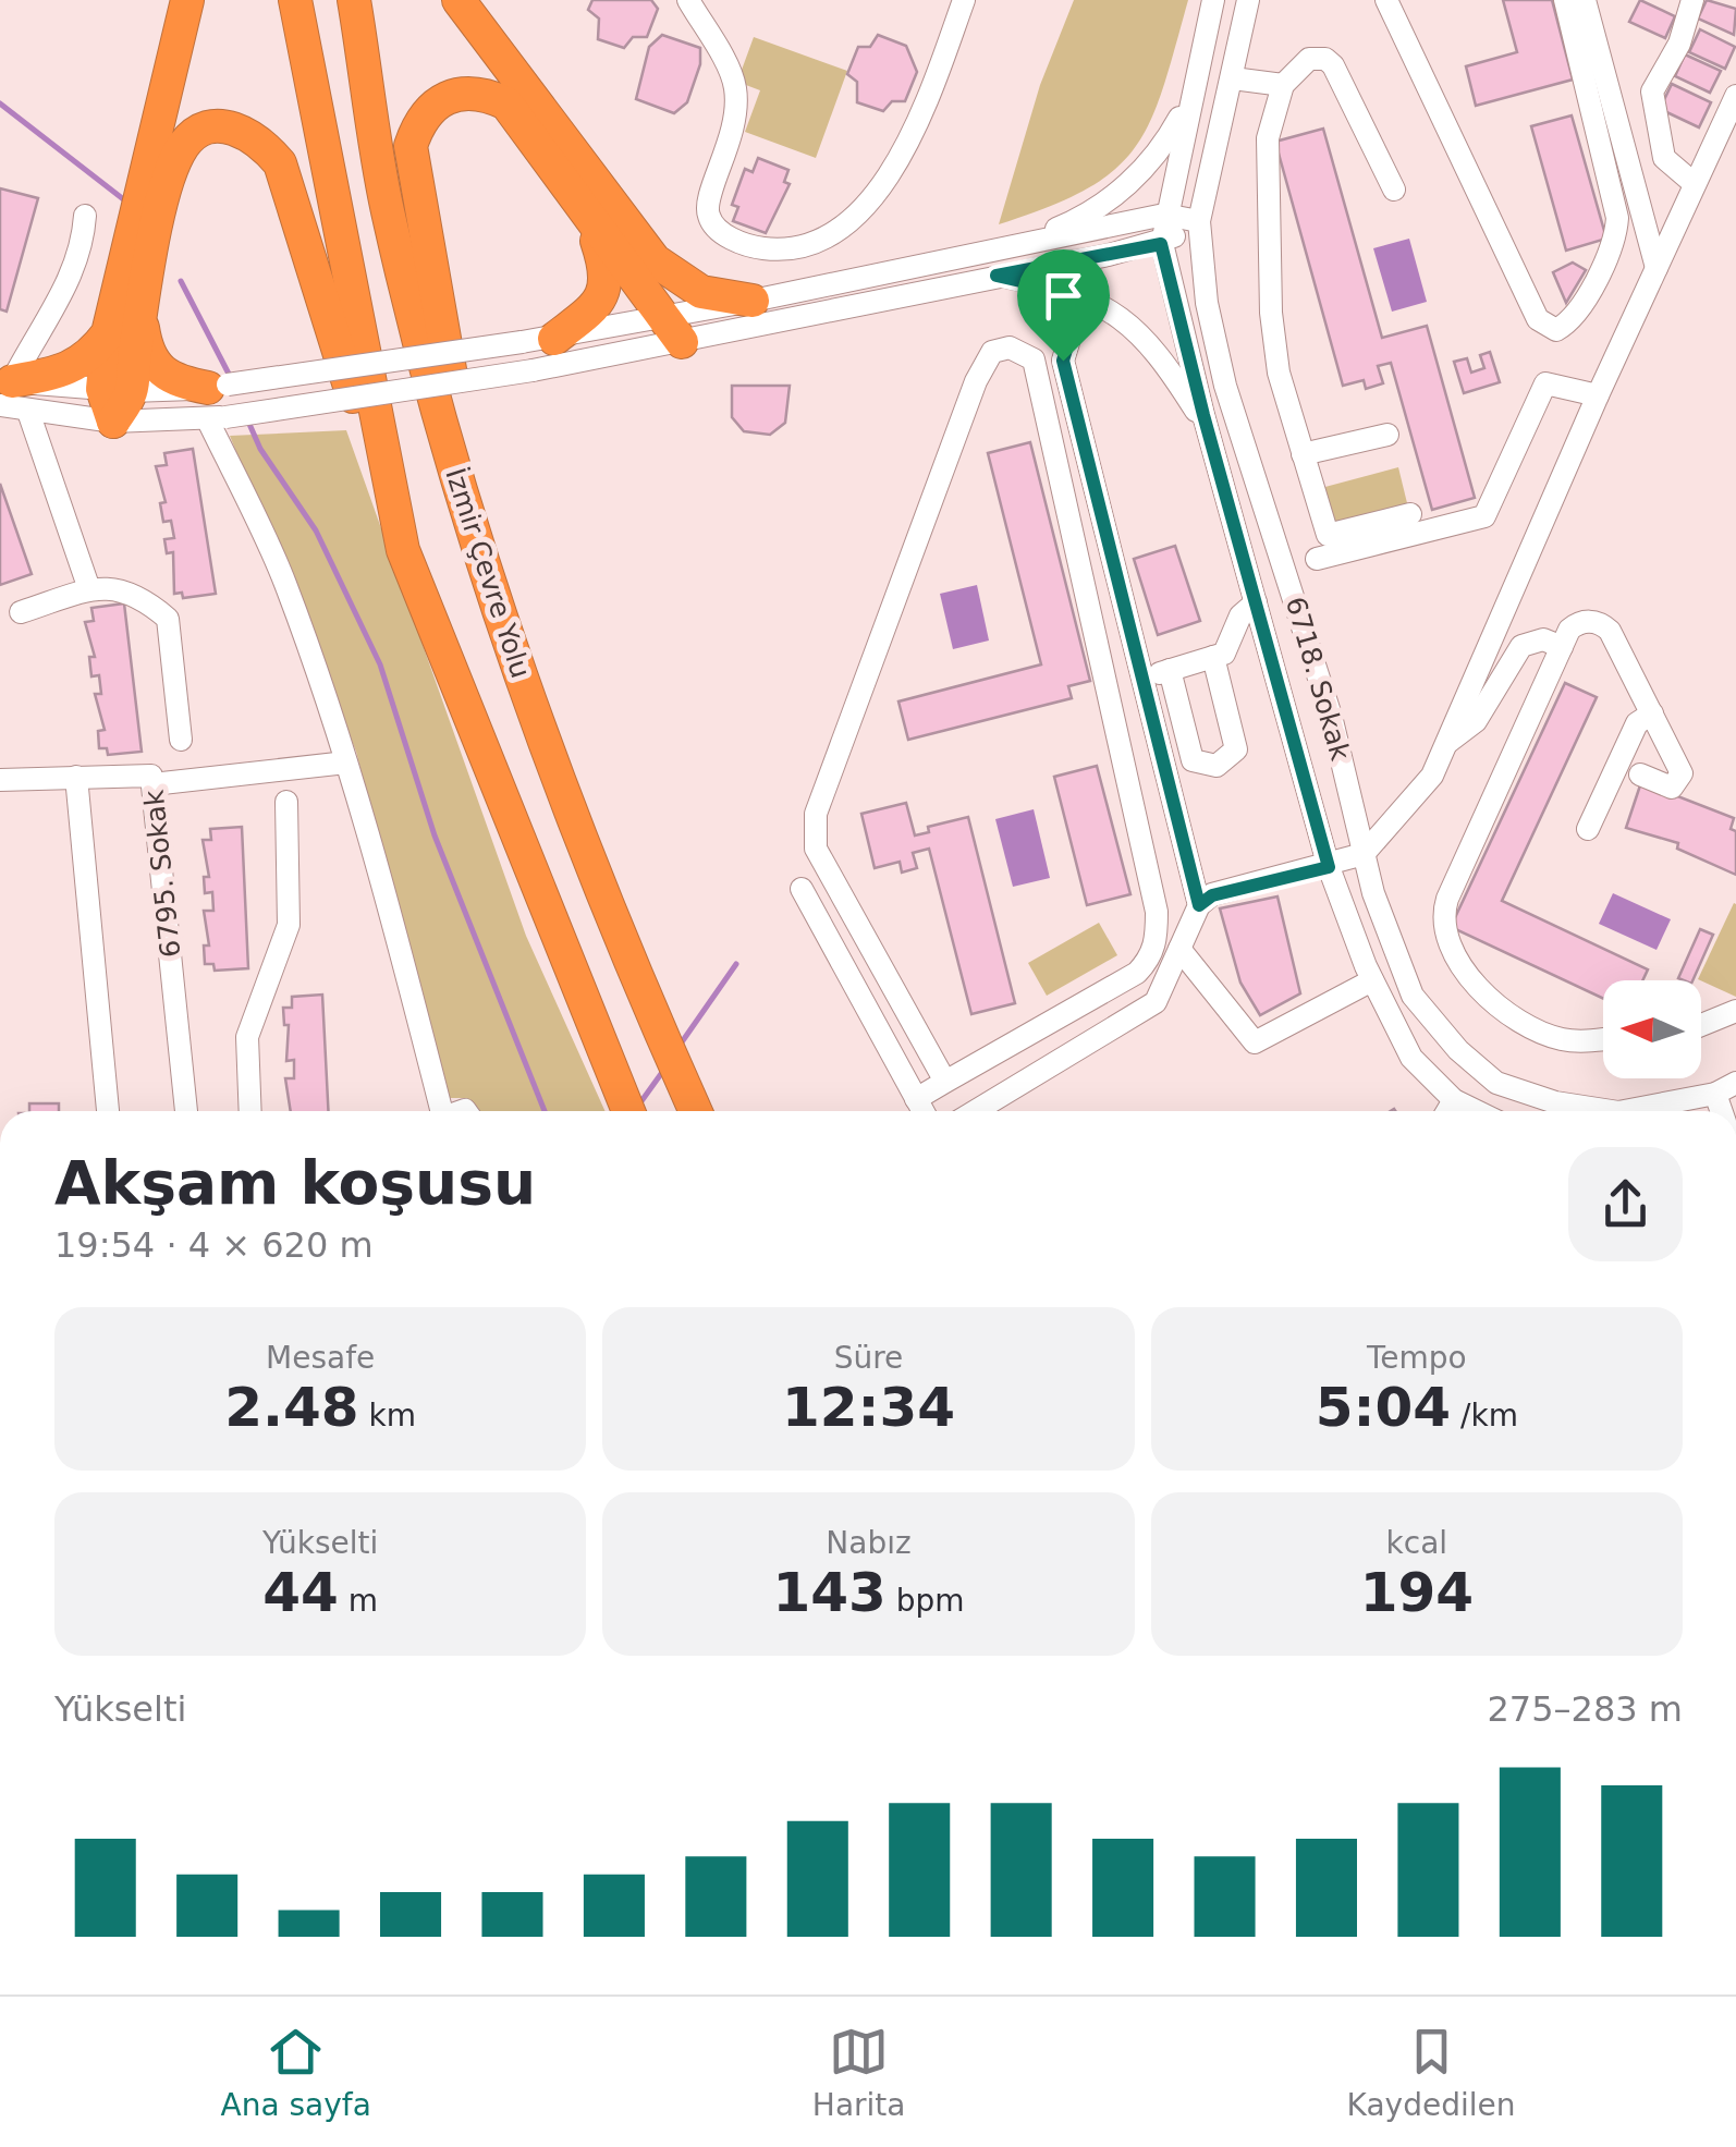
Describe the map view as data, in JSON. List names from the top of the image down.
{
  "streets": {
    "highway": ["İzmir Çevre Yolu"],
    "street": ["6718. Sokak", "6795. Sokak"]
  },
  "north": "left",
  "page": {
    "heading": ["Akşam koşusu", "19:54 · 4 × 620 m"],
    "stats": [
      ["Mesafe", "2.48 km"],
      ["Süre", "12:34"],
      ["Tempo", "5:04 /km"],
      ["Yükselti", "44 m"],
      ["Nabız", "143 bpm"],
      ["kcal", "194"]
    ],
    "chart": ["Yükselti", "275–283 m"],
    "tabs": ["Ana sayfa", "Harita", "Kaydedilen"]
  }
}
